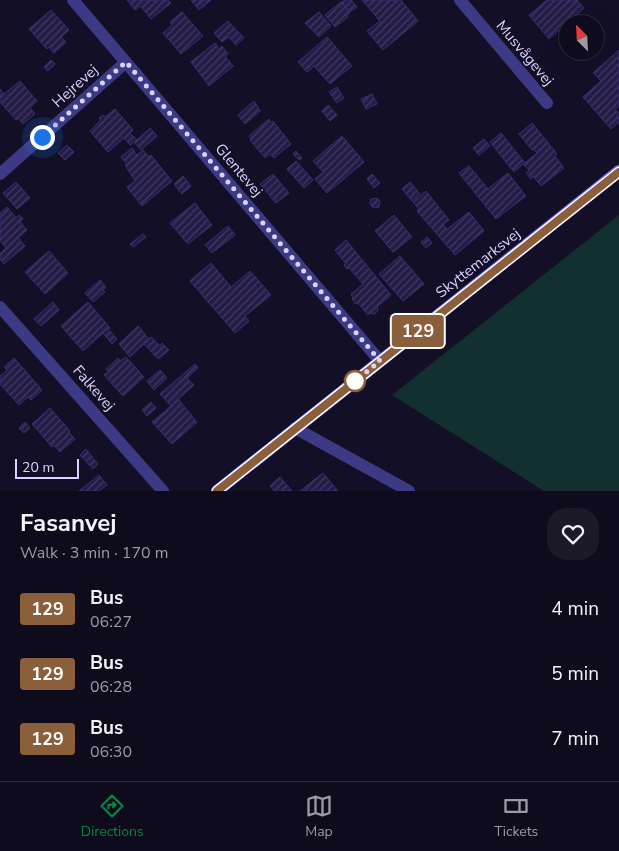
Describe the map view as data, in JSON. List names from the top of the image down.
{
  "streets": {
    "street": [
      "Musvågevej",
      "Hejrevej",
      "Glentevej",
      "Skyttemarksvej",
      "Falkevej"
    ]
  },
  "crossings": [
    ["Hejrevej", "Glentevej"],
    ["Glentevej", "Skyttemarksvej"]
  ],
  "lines": ["bus line 129"],
  "scale_bar": "20 m",
  "north": "top left",
  "page": {
    "on_map": "129",
    "scale": "20 m",
    "heading": ["Fasanvej", "Walk · 3 min · 170 m"],
    "list": [
      {
        "mark": "129",
        "name": "Bus",
        "note": "06:27",
        "value": "4 min"
      },
      {
        "mark": "129",
        "name": "Bus",
        "note": "06:28",
        "value": "5 min"
      },
      {
        "mark": "129",
        "name": "Bus",
        "note": "06:30",
        "value": "7 min"
      }
    ],
    "tabs": ["Directions", "Map", "Tickets"]
  }
}
